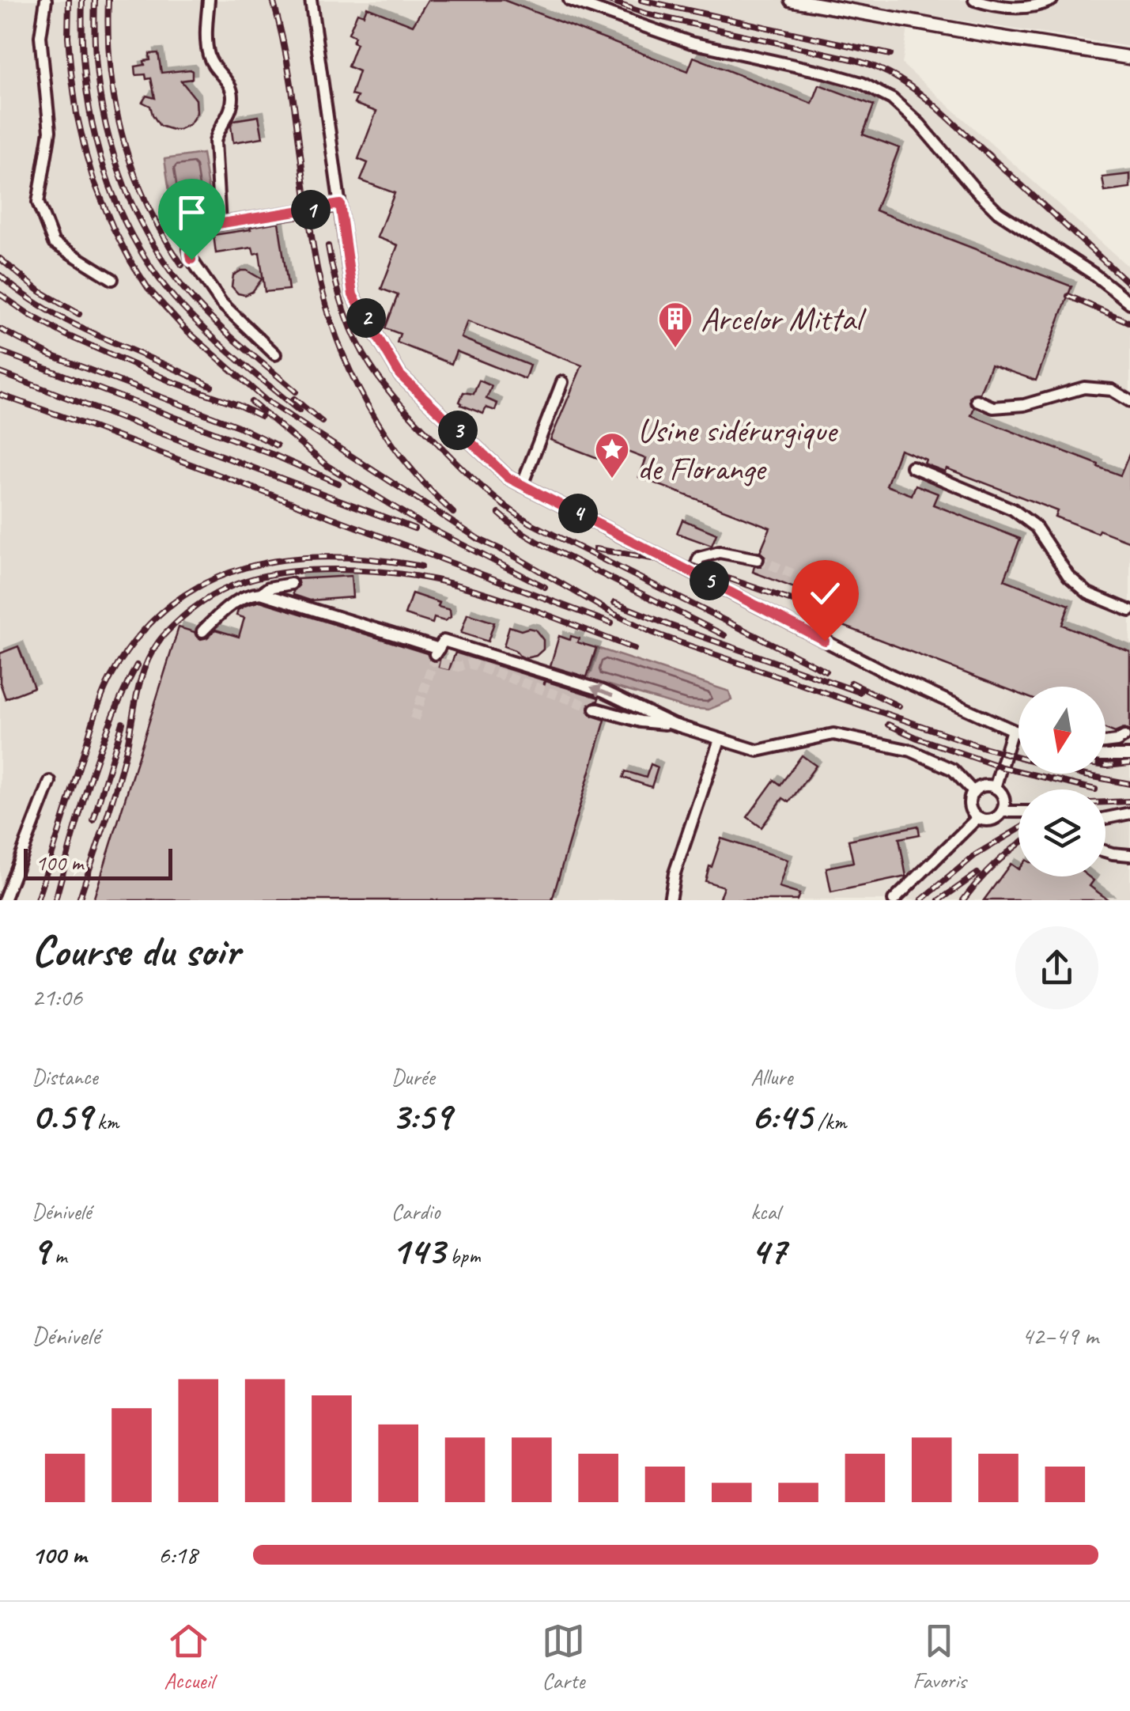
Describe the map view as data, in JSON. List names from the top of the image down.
{
  "places": {
    "building": ["Arcelor Mittal"],
    "place": ["Usine sidérurgique de Florange"]
  },
  "scale_bar": "100 m",
  "north": "bottom",
  "page": {
    "pins": [
      "1",
      "2",
      "3",
      "4",
      "5"
    ],
    "scale": "100 m",
    "heading": ["Course du soir", "21:06"],
    "stats": [
      ["Distance", "0.59 km"],
      ["Durée", "3:59"],
      ["Allure", "6:45 /km"],
      ["Dénivelé", "9 m"],
      ["Cardio", "143 bpm"],
      ["kcal", "47"]
    ],
    "chart": ["Dénivelé", "42–49 m"],
    "list": [
      {
        "name": "100 m",
        "note": "6:18"
      }
    ],
    "tabs": ["Accueil", "Carte", "Favoris"]
  }
}
